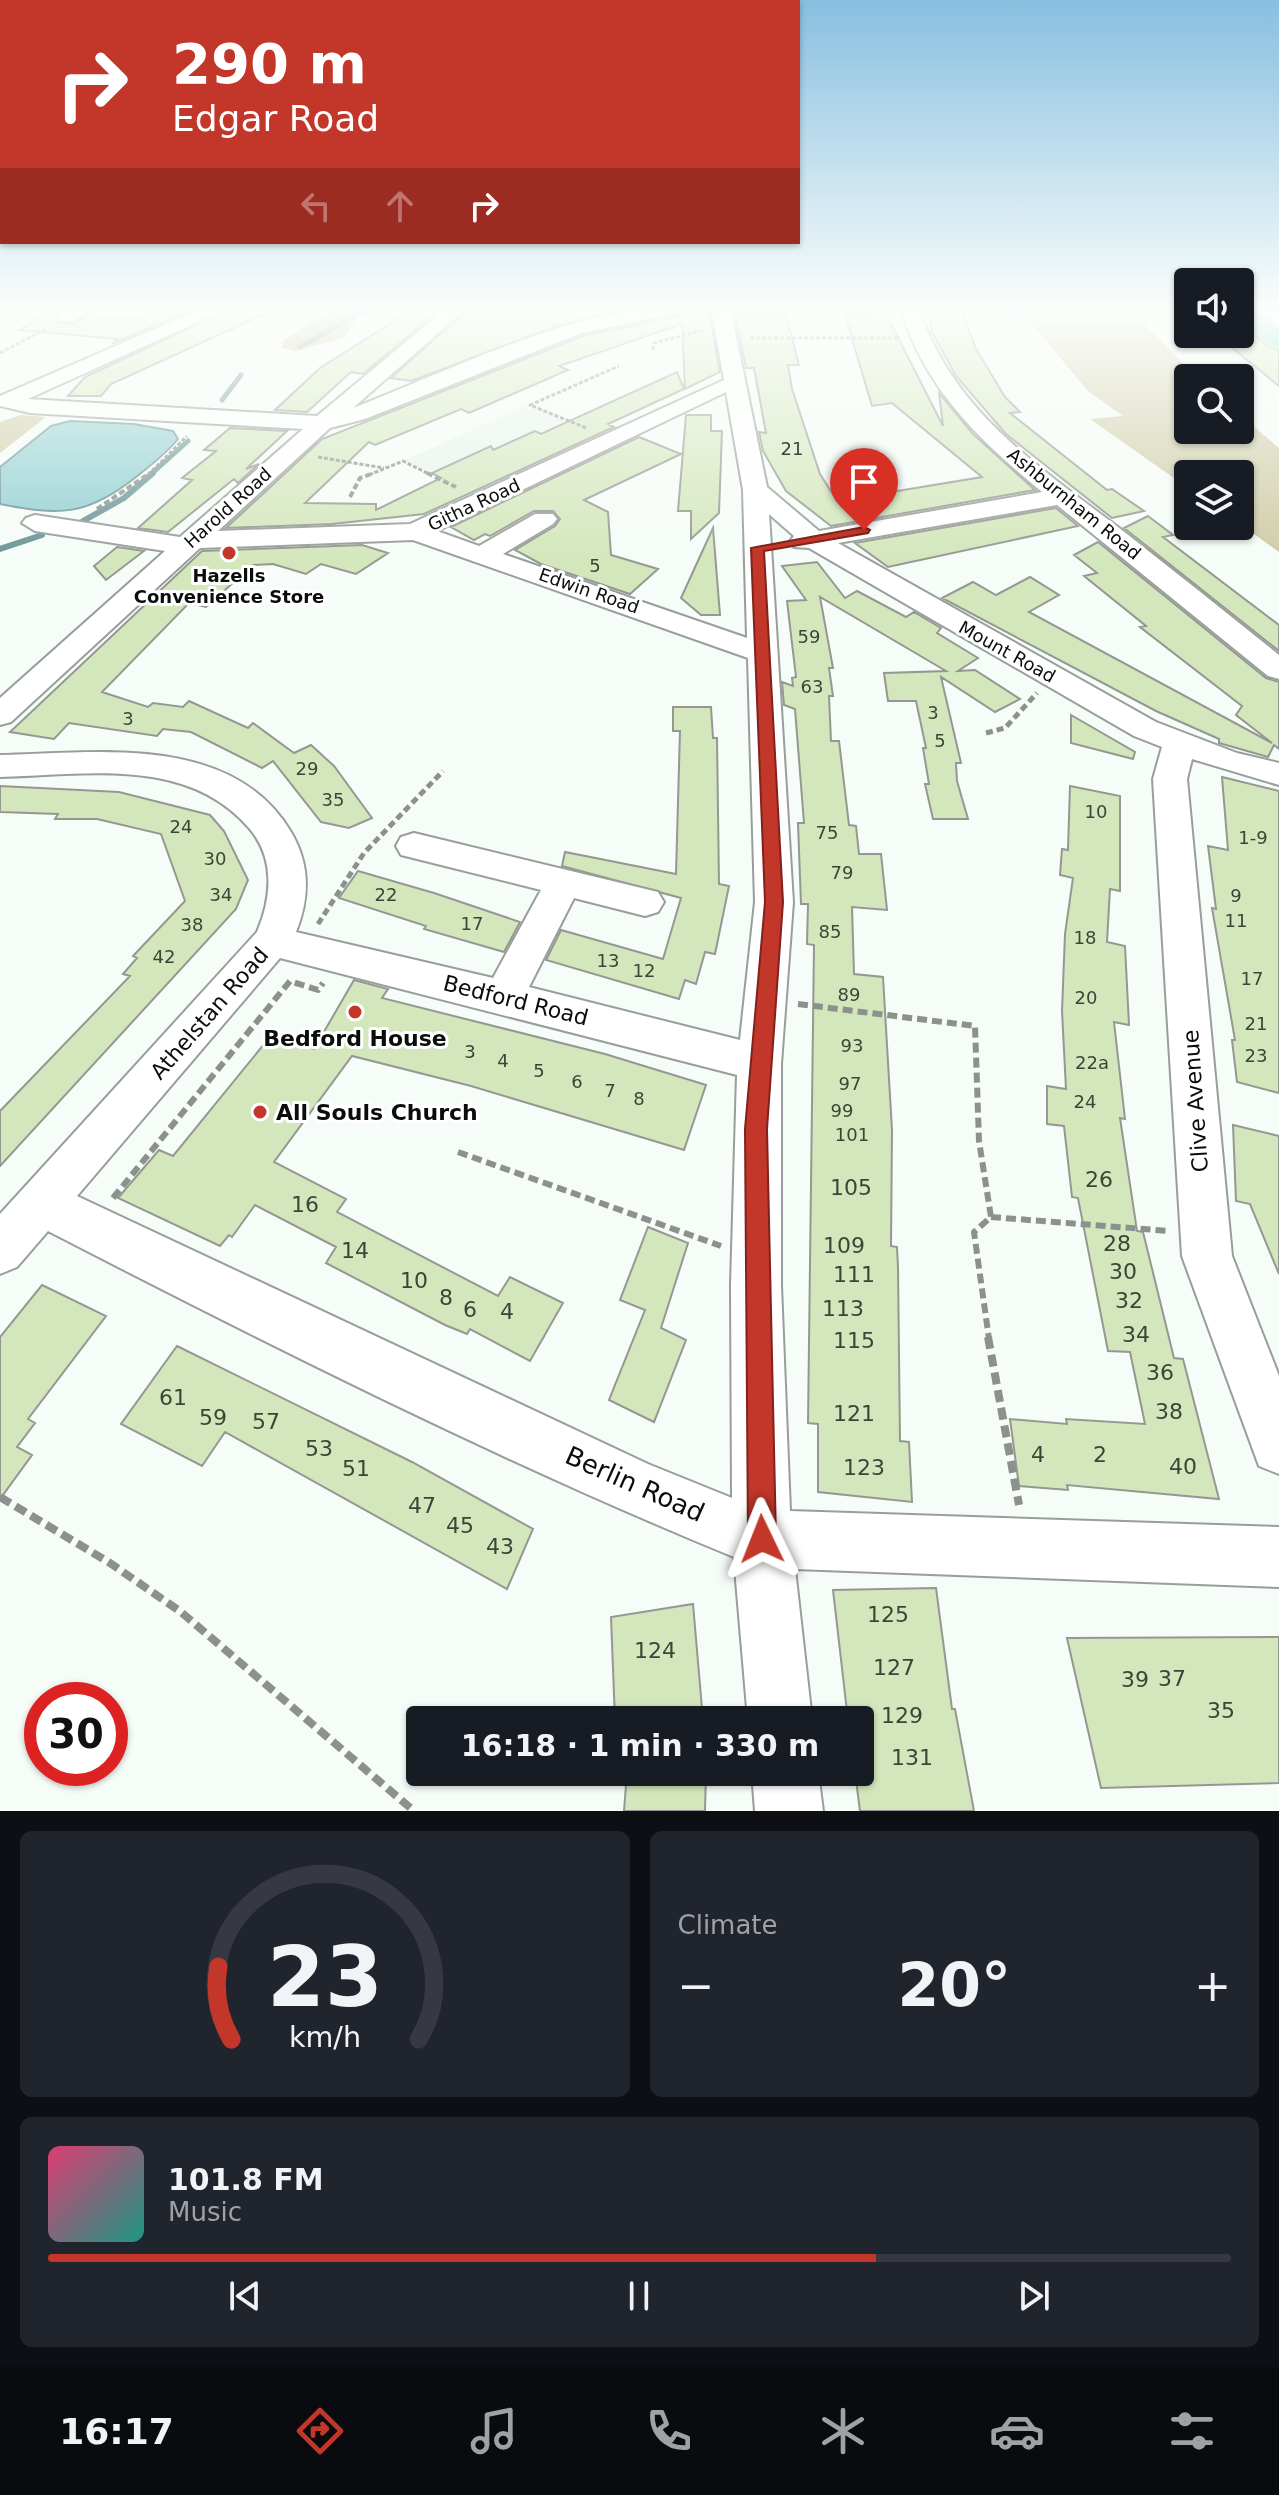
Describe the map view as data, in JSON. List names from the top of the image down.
{
  "streets": {
    "street": [
      "Ashburnham Road",
      "Githa Road",
      "Harold Road",
      "Edwin Road",
      "Mount Road",
      "Bedford Road",
      "Athelstan Road",
      "Clive Avenue",
      "Berlin Road"
    ]
  },
  "crossings": [
    ["Githa Road", "Harold Road"],
    ["Githa Road", "Edwin Road"],
    ["Mount Road", "Clive Avenue"],
    ["Bedford Road", "Athelstan Road"],
    ["Athelstan Road", "Berlin Road"]
  ],
  "places": ["Hazells Convenience Store", "Bedford House", "All Souls Church"],
  "house_numbers": [
    "21",
    "5",
    "59",
    "63",
    "3",
    "3",
    "5",
    "29",
    "35",
    "10",
    "24",
    "75",
    "1-9",
    "30",
    "79",
    "34",
    "22",
    "9",
    "11",
    "17",
    "38",
    "85",
    "18",
    "42",
    "13",
    "12",
    "17",
    "89",
    "20",
    "21",
    "93",
    "3",
    "23",
    "4",
    "22a",
    "5",
    "6",
    "97",
    "7",
    "8",
    "24",
    "99",
    "101",
    "26",
    "105",
    "16",
    "28",
    "109",
    "14",
    "30",
    "111",
    "10",
    "8",
    "32",
    "113",
    "6",
    "4",
    "34",
    "115",
    "36",
    "61",
    "38",
    "121",
    "59",
    "57",
    "53",
    "4",
    "2",
    "40",
    "123",
    "51",
    "47",
    "45",
    "43",
    "125",
    "124",
    "127",
    "37",
    "39",
    "35",
    "129",
    "131"
  ],
  "page": {
    "turn": ["290 m", "Edgar Road"],
    "limit": "30",
    "trip": "16:18 · 1 min · 330 m",
    "tile": "Climate",
    "heat": ["−", "20°", "+"],
    "song": ["101.8 FM", "Music"],
    "tabs": "16:17",
    "gauge": ["23", "km/h"]
  }
}
